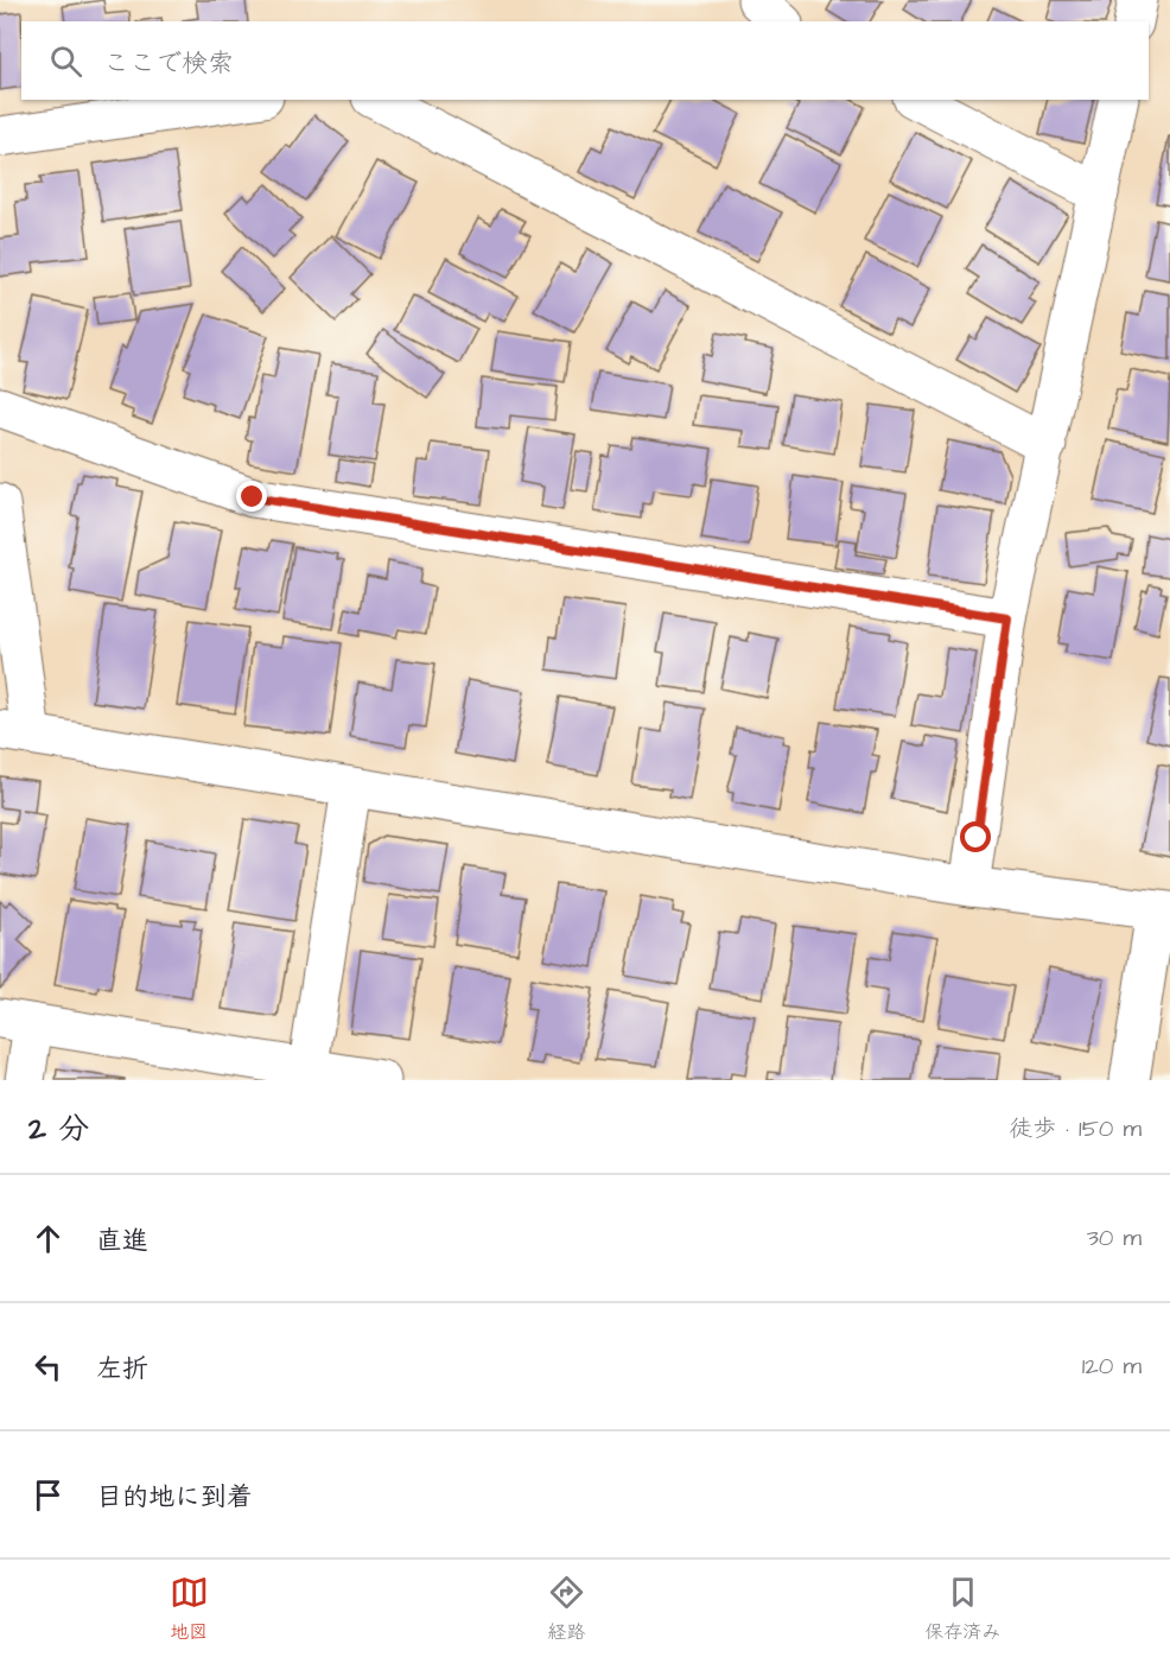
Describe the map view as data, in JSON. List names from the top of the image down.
{
  "page": {
    "search": "ここで検索",
    "heading": ["2 分", "徒歩 · 150 m"],
    "list": [
      ["直進", "30 m"],
      ["左折", "120 m"],
      "目的地に到着"
    ],
    "nav": ["地図", "経路", "保存済み"]
  }
}
